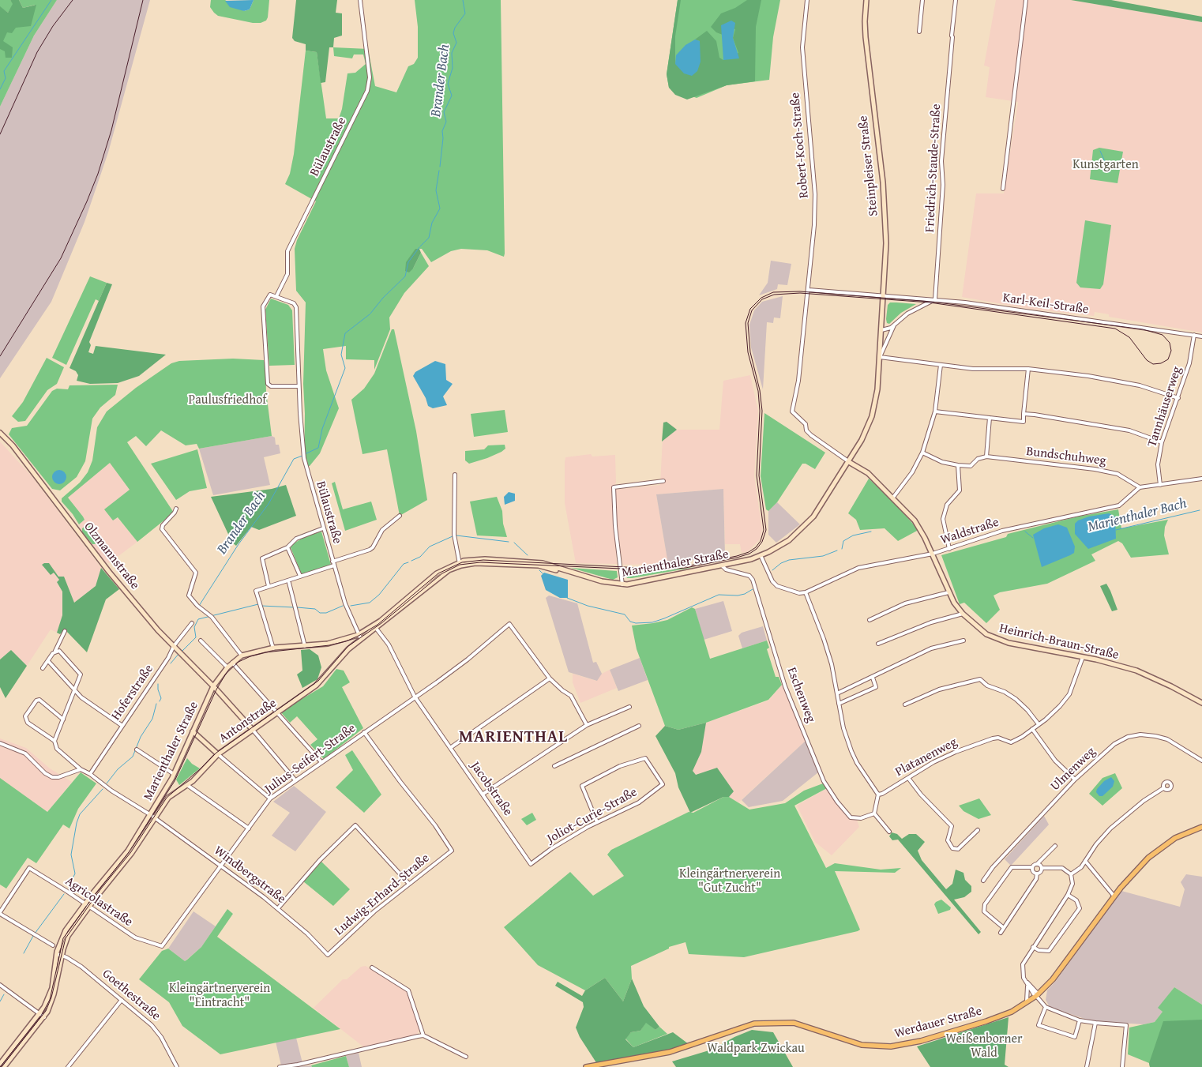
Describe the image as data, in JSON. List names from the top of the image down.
{
  "streets": {
    "main road": [
      "Steinpleiser Straße",
      "Olzmannstraße",
      "Marienthaler Straße",
      "Heinrich-Braun-Straße",
      "Antonstraße",
      "Werdauer Straße"
    ],
    "street": [
      "Robert-Koch-Straße",
      "Bülaustraße",
      "Friedrich-Staude-Straße",
      "Karl-Keil-Straße",
      "Tannhäuserweg",
      "Bundschuhweg",
      "Waldstraße",
      "Hoferstraße",
      "Eschenweg",
      "Platanenweg",
      "Julius-Seifert-Straße",
      "Ulmenweg",
      "Jacobstraße",
      "Joliot-Curie-Straße",
      "Windbergstraße",
      "Ludwig-Erhard-Straße",
      "Agricolastraße",
      "Goethestraße"
    ]
  },
  "crossings": [
    ["Robert-Koch-Straße", "Heinrich-Braun-Straße"],
    ["Bülaustraße", "Marienthaler Straße"],
    ["Steinpleiser Straße", "Karl-Keil-Straße"],
    ["Friedrich-Staude-Straße", "Karl-Keil-Straße"],
    ["Karl-Keil-Straße", "Tannhäuserweg"],
    ["Bundschuhweg", "Waldstraße"],
    ["Waldstraße", "Heinrich-Braun-Straße"],
    ["Olzmannstraße", "Marienthaler Straße"],
    ["Olzmannstraße", "Hoferstraße"],
    ["Olzmannstraße", "Antonstraße"],
    ["Marienthaler Straße", "Eschenweg"],
    ["Marienthaler Straße", "Antonstraße"],
    ["Marienthaler Straße", "Jacobstraße"],
    ["Marienthaler Straße", "Windbergstraße"],
    ["Marienthaler Straße", "Agricolastraße"],
    ["Marienthaler Straße", "Goethestraße"],
    ["Heinrich-Braun-Straße", "Platanenweg"],
    ["Hoferstraße", "Windbergstraße"],
    ["Antonstraße", "Windbergstraße"],
    ["Julius-Seifert-Straße", "Jacobstraße"],
    ["Julius-Seifert-Straße", "Windbergstraße"],
    ["Julius-Seifert-Straße", "Ludwig-Erhard-Straße"],
    ["Julius-Seifert-Straße", "Agricolastraße"],
    ["Jacobstraße", "Joliot-Curie-Straße"],
    ["Windbergstraße", "Ludwig-Erhard-Straße"]
  ],
  "districts": ["MARIENTHAL"],
  "water": ["Brander Bach", "Marienthaler Bach"],
  "parks": [
    "Kunstgarten",
    "Paulusfriedhof",
    "Kleingärtnerverein \"Gut Zucht\"",
    "Kleingärtnerverein \"Eintracht\"",
    "Weißenborner Wald",
    "Waldpark Zwickau"
  ]
}
